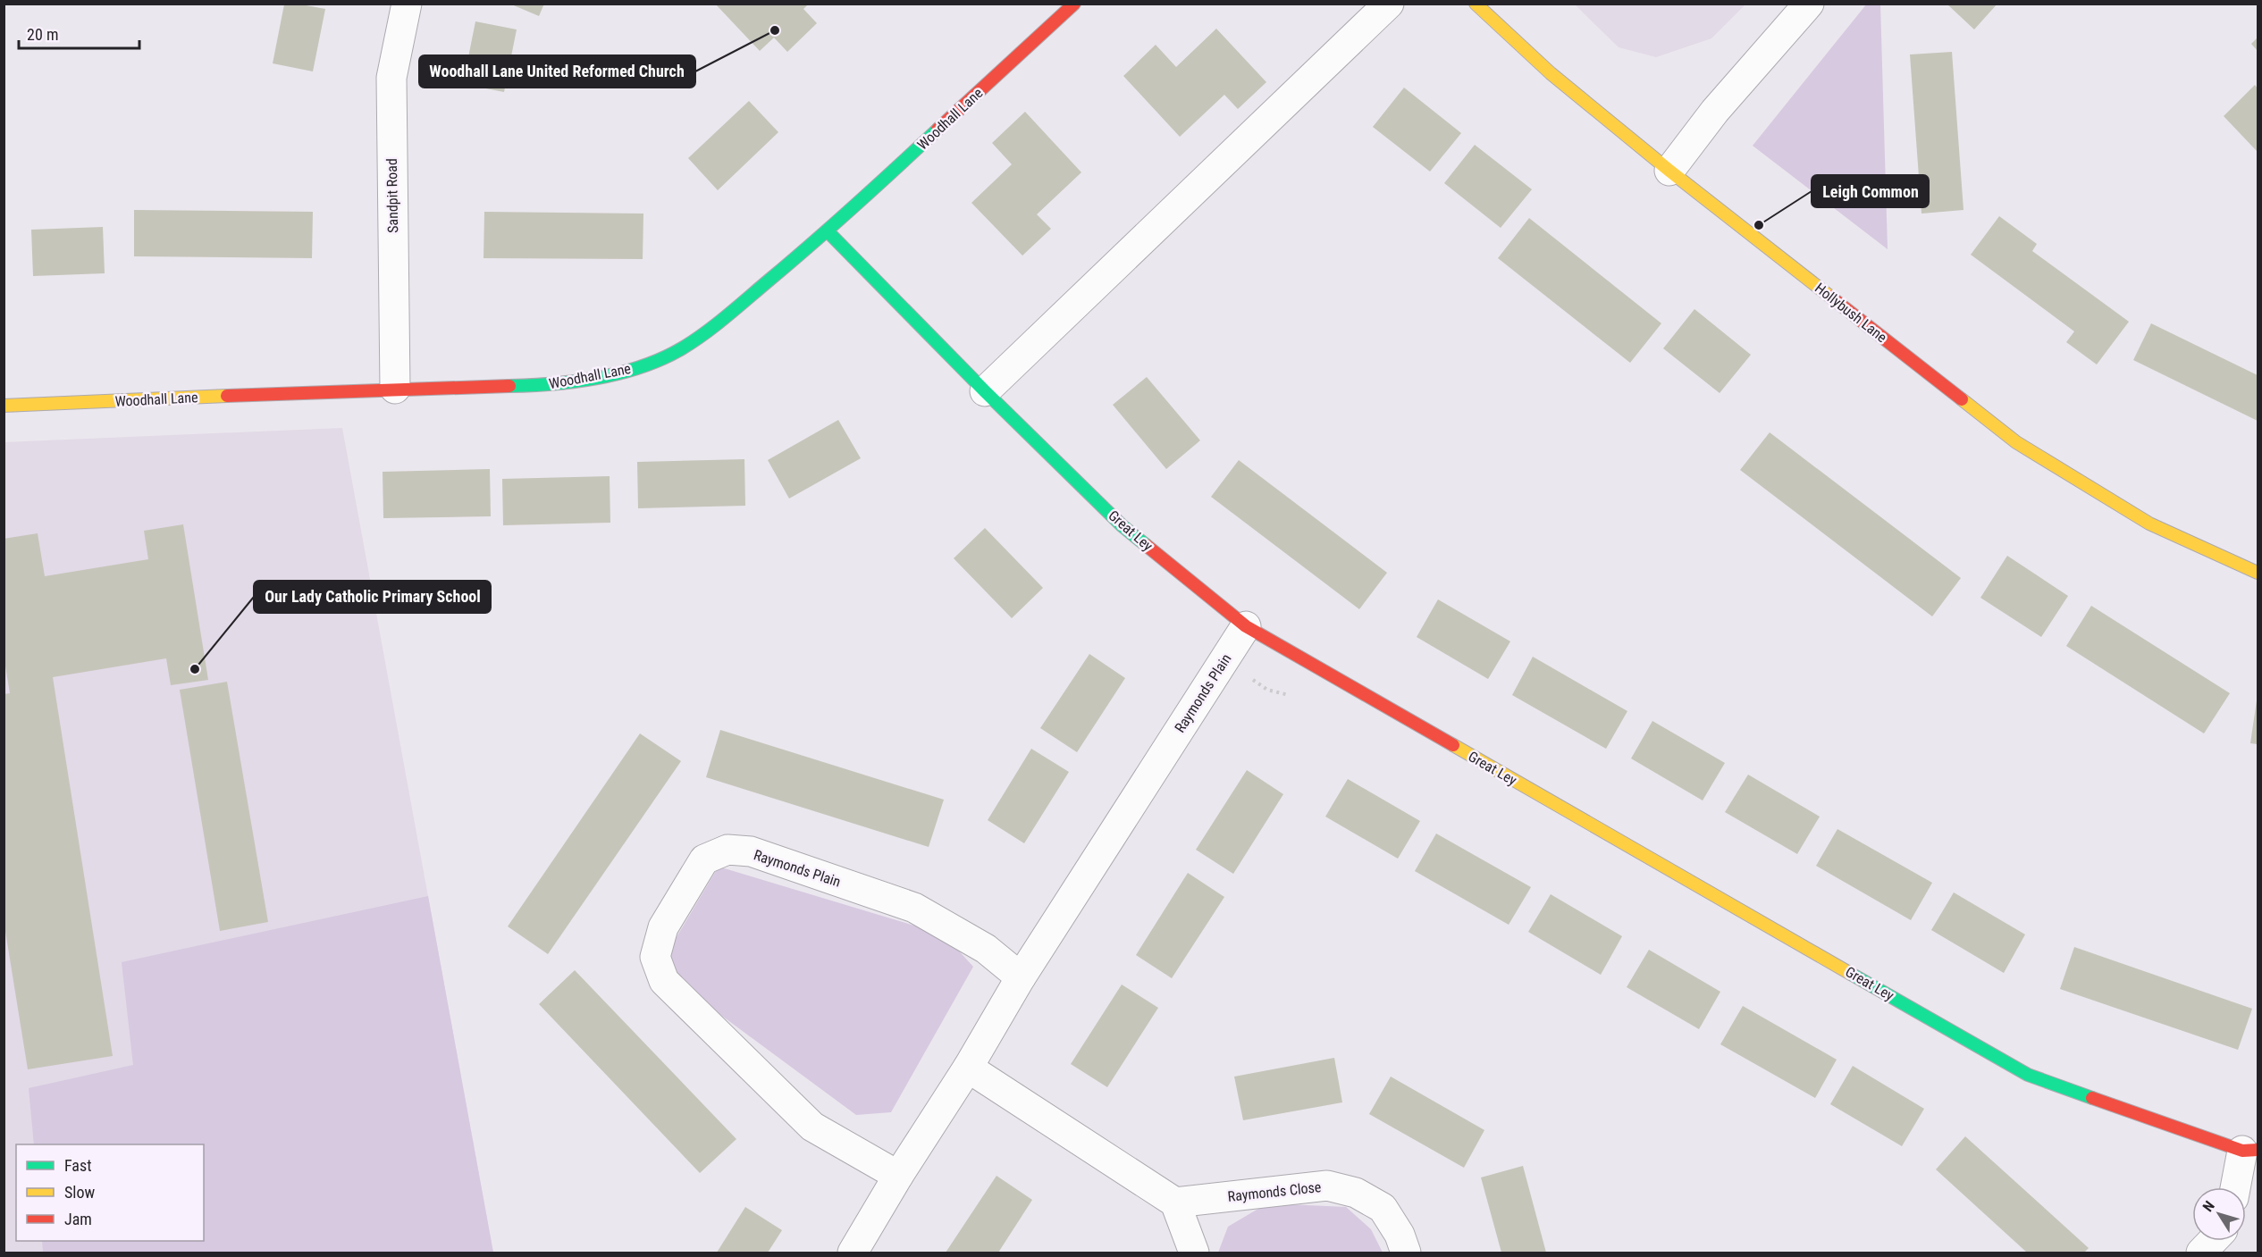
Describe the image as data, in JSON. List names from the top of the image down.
{
  "streets": {
    "street": [
      "Woodhall Lane",
      "Sandpit Road",
      "Hollybush Lane",
      "Great Ley",
      "Raymonds Plain",
      "Raymonds Close"
    ]
  },
  "crossings": [
    ["Woodhall Lane", "Sandpit Road"],
    ["Woodhall Lane", "Great Ley"],
    ["Great Ley", "Raymonds Plain"]
  ],
  "places": ["Woodhall Lane United Reformed Church", "Leigh Common", "Our Lady Catholic Primary School"],
  "legend": ["Fast", "Slow", "Jam"],
  "scale_bar": "20 m",
  "north": "top left"
}
